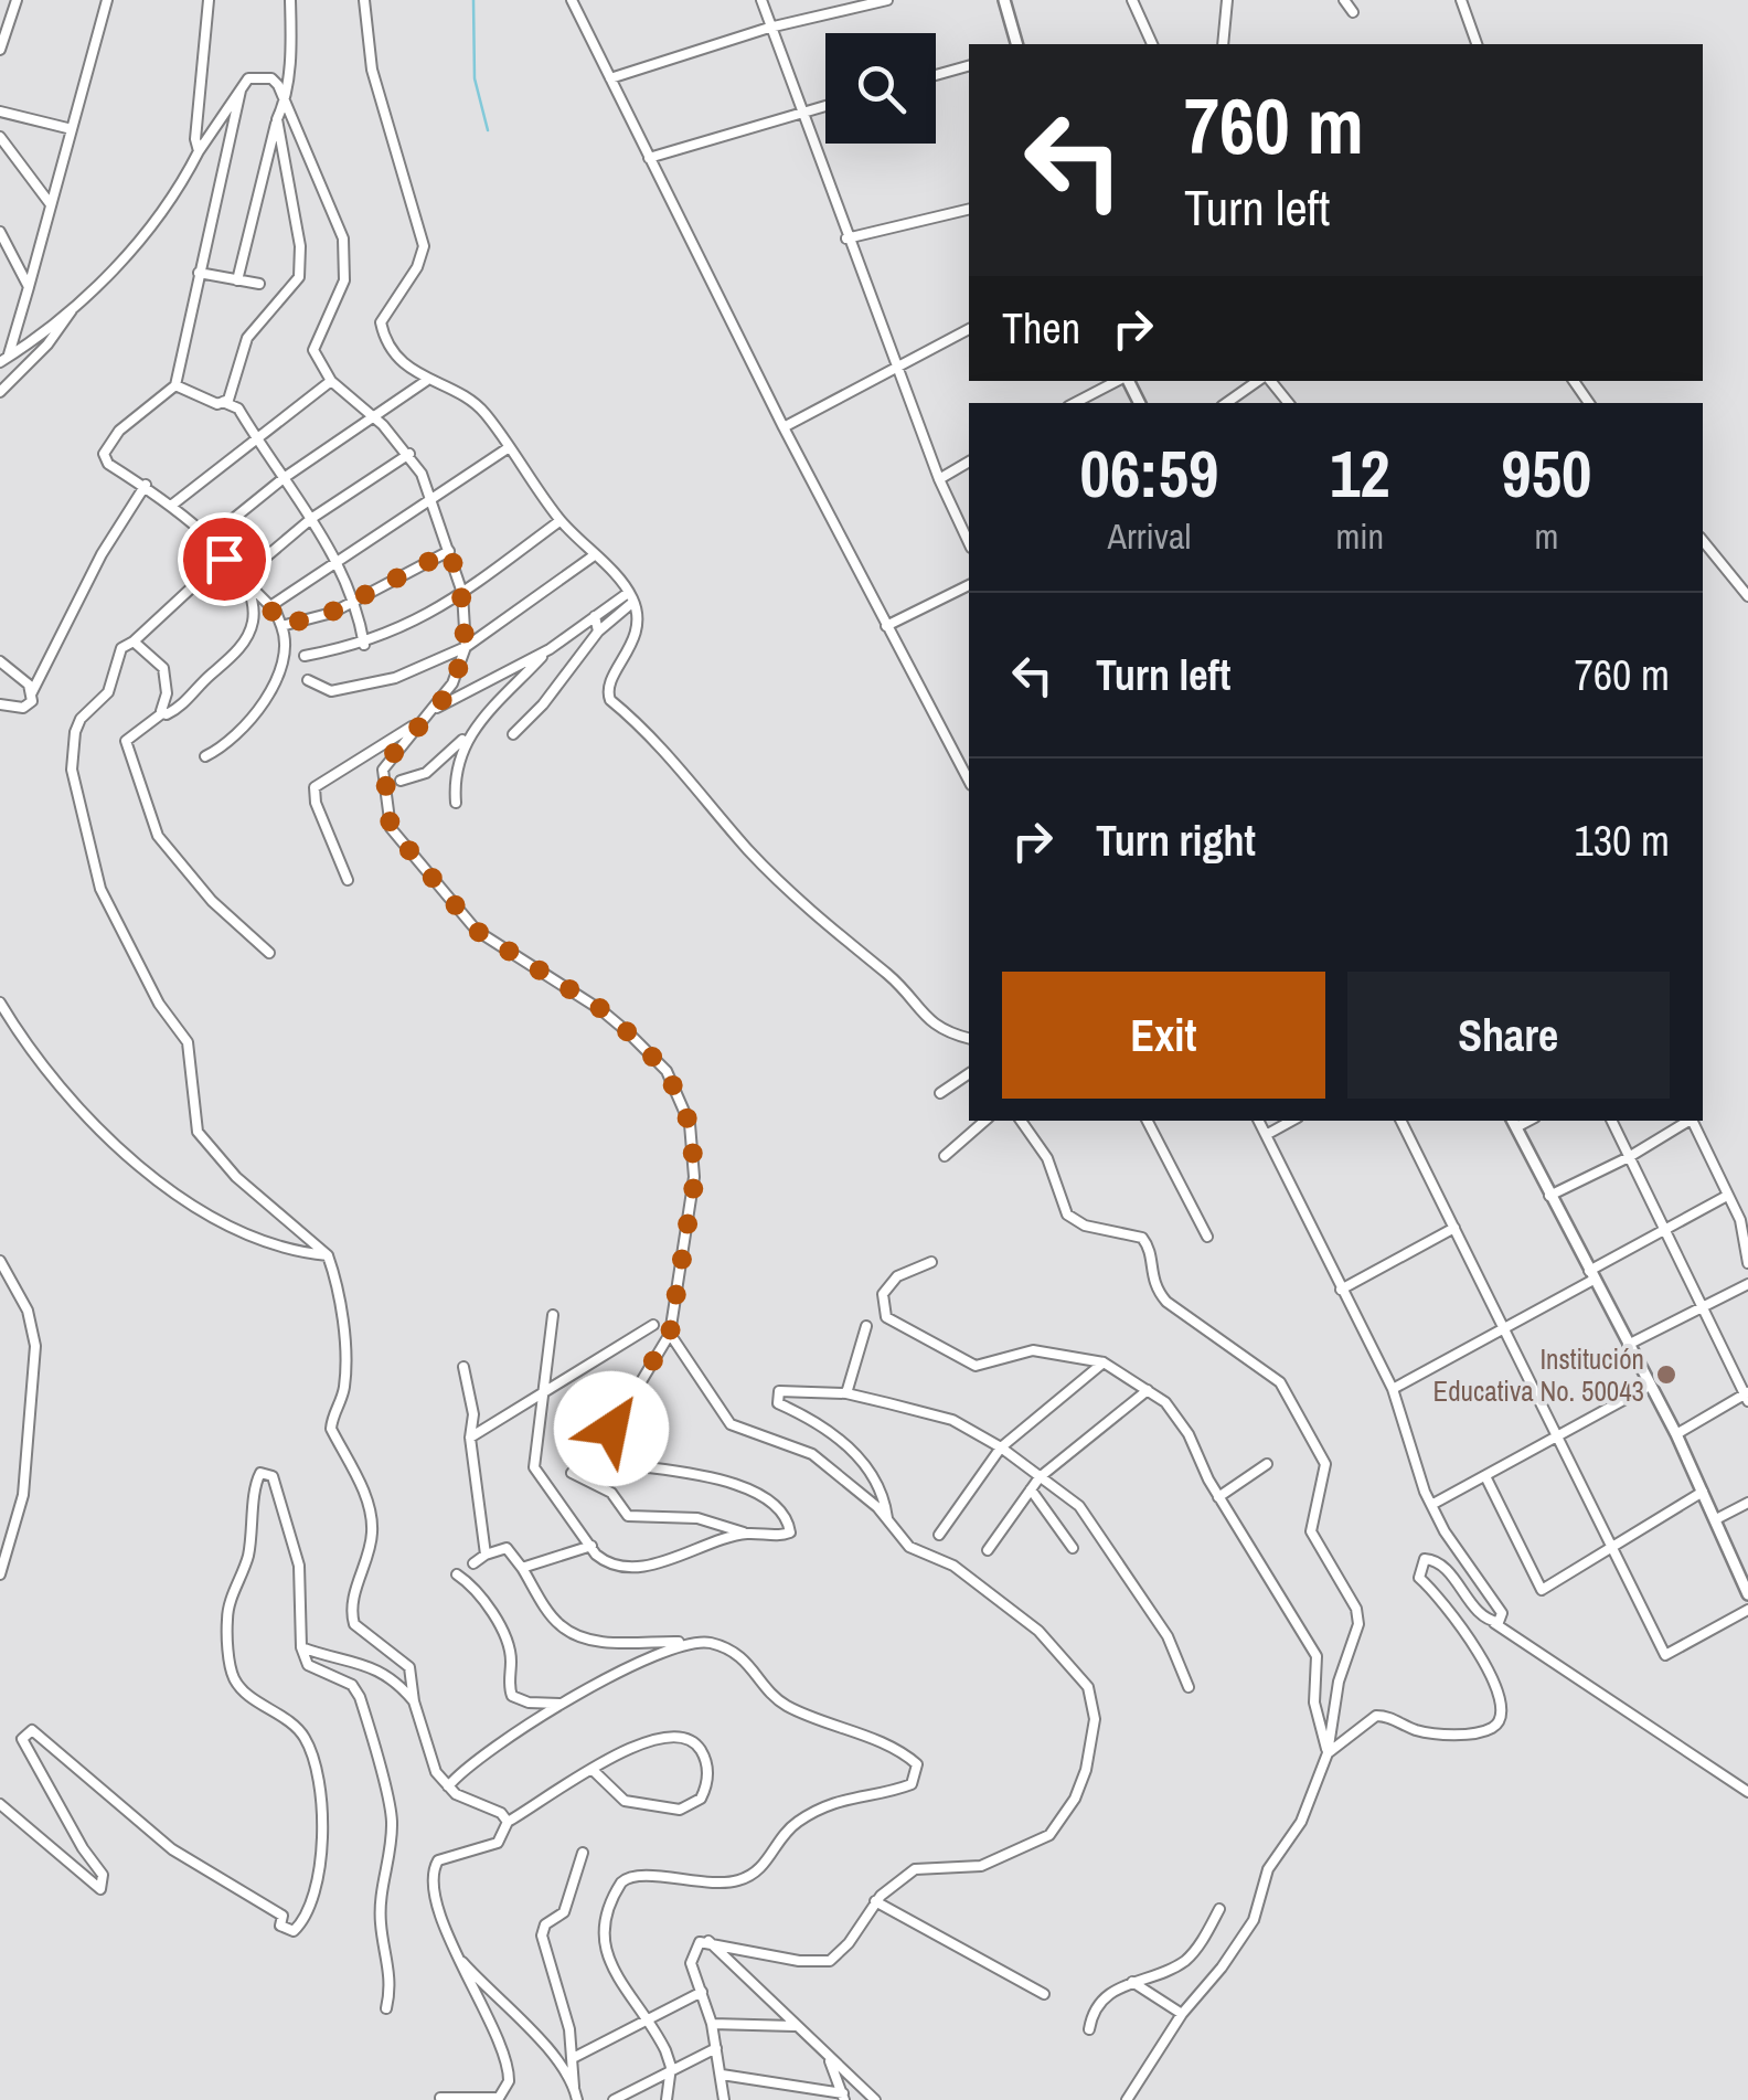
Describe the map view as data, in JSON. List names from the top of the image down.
{
  "places": ["Institución Educativa No. 50043"],
  "page": {
    "turn": ["760 m", "Turn left"],
    "then": "Then",
    "eta": [
      "06:59",
      "Arrival",
      "12",
      "min",
      "950",
      "m"
    ],
    "list": [
      {
        "name": "Turn left",
        "value": "760 m"
      },
      {
        "name": "Turn right",
        "value": "130 m"
      }
    ],
    "buttons": ["Exit", "Share"]
  }
}
